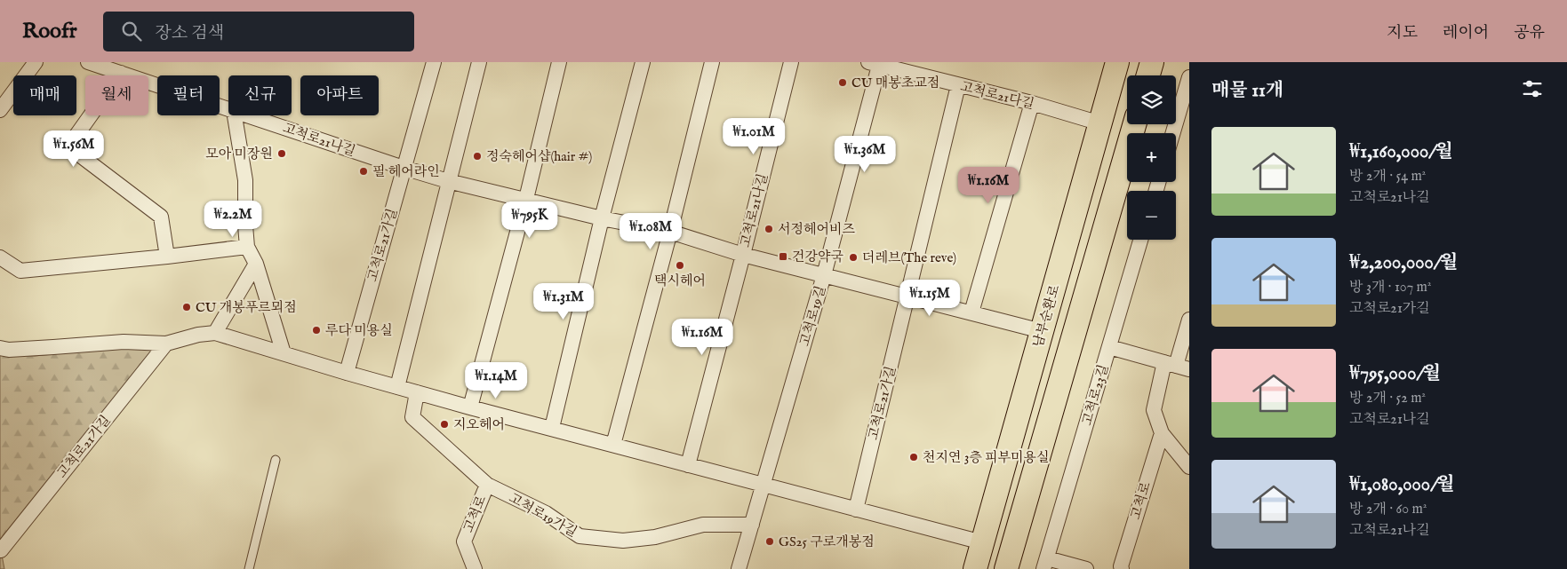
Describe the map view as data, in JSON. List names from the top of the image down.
{
  "streets": {
    "main road": ["남부순환로"],
    "street": [
      "고척로21다길",
      "고척로21나길",
      "고척로21가길",
      "고척로19길",
      "고척로23길",
      "고척로",
      "고척로19가길"
    ]
  },
  "crossings": [
    ["고척로21다길", "고척로19길"],
    ["고척로21다길", "남부순환로"],
    ["고척로21나길", "고척로21가길"],
    ["고척로21나길", "고척로19길"],
    ["고척로21나길", "남부순환로"],
    ["고척로19길", "고척로19가길"],
    ["고척로", "고척로19가길"]
  ],
  "places": {
    "other": [
      "CU 매봉초교점",
      "모아 미장원",
      "정숙헤어샵(hair #)",
      "필 헤어라인",
      "서정헤어비즈",
      "더레브(The reve)",
      "택시헤어",
      "CU 개봉푸르뫼점",
      "루다 미용실",
      "지오헤어",
      "천지연 3층 피부미용실",
      "GS25 구로개봉점"
    ],
    "transit": ["건강약국"]
  },
  "page": {
    "header": "Roofr",
    "search": "장소 검색",
    "nav": ["지도", "레이어", "공유"],
    "heading": "매물 11개",
    "map_buttons": ["+", "−"],
    "chip": [
      "매매",
      "월세",
      "필터",
      "신규",
      "아파트"
    ],
    "list": [
      {
        "name": "₩1,160,000/월",
        "note": "방 2개 · 54 m² · 고척로21나길"
      },
      {
        "name": "₩2,200,000/월",
        "note": "방 3개 · 107 m² · 고척로21가길"
      },
      {
        "name": "₩795,000/월",
        "note": "방 2개 · 52 m² · 고척로21나길"
      },
      {
        "name": "₩1,080,000/월",
        "note": "방 2개 · 60 m² · 고척로21나길"
      }
    ],
    "price": [
      "₩1.01M",
      "₩1.56M",
      "₩1.36M",
      "₩1.16M",
      "₩2.2M",
      "₩795K",
      "₩1.08M",
      "₩1.15M",
      "₩1.31M",
      "₩1.16M",
      "₩1.14M"
    ]
  }
}
